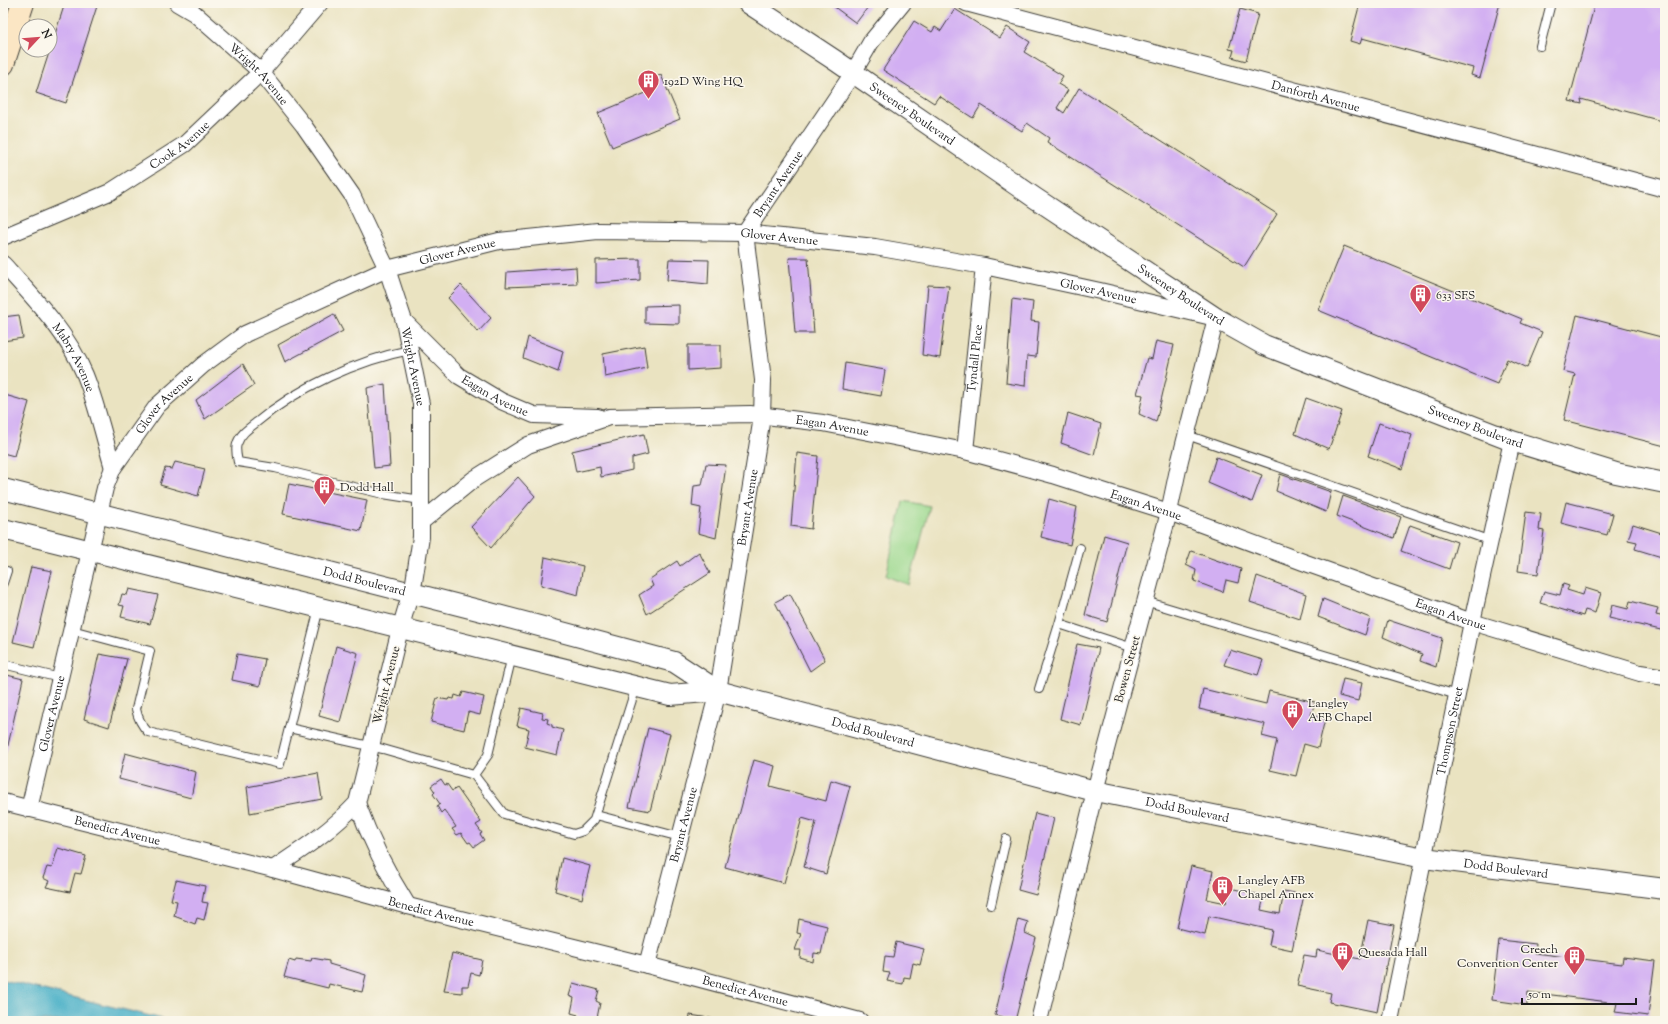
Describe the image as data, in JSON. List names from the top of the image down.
{
  "streets": {
    "street": [
      "Wright Avenue",
      "Danforth Avenue",
      "Sweeney Boulevard",
      "Cook Avenue",
      "Bryant Avenue",
      "Glover Avenue",
      "Mabry Avenue",
      "Tyndall Place",
      "Eagan Avenue",
      "Dodd Boulevard",
      "Bowen Street",
      "Thompson Street",
      "Benedict Avenue"
    ]
  },
  "crossings": [
    ["Wright Avenue", "Cook Avenue"],
    ["Wright Avenue", "Glover Avenue"],
    ["Wright Avenue", "Eagan Avenue"],
    ["Wright Avenue", "Dodd Boulevard"],
    ["Sweeney Boulevard", "Bryant Avenue"],
    ["Sweeney Boulevard", "Glover Avenue"],
    ["Sweeney Boulevard", "Bowen Street"],
    ["Sweeney Boulevard", "Thompson Street"],
    ["Bryant Avenue", "Glover Avenue"],
    ["Bryant Avenue", "Eagan Avenue"],
    ["Bryant Avenue", "Dodd Boulevard"],
    ["Bryant Avenue", "Benedict Avenue"],
    ["Glover Avenue", "Mabry Avenue"],
    ["Glover Avenue", "Tyndall Place"],
    ["Glover Avenue", "Dodd Boulevard"],
    ["Glover Avenue", "Bowen Street"],
    ["Glover Avenue", "Benedict Avenue"],
    ["Tyndall Place", "Eagan Avenue"],
    ["Eagan Avenue", "Bowen Street"],
    ["Eagan Avenue", "Thompson Street"],
    ["Dodd Boulevard", "Bowen Street"],
    ["Dodd Boulevard", "Thompson Street"]
  ],
  "places": {
    "building": [
      "192D Wing HQ",
      "633 SFS",
      "Dodd Hall",
      "Langley AFB Chapel",
      "Langley AFB Chapel Annex",
      "Quesada Hall",
      "Creech Convention Center"
    ]
  },
  "scale_bar": "50 m",
  "north": "top right"
}
